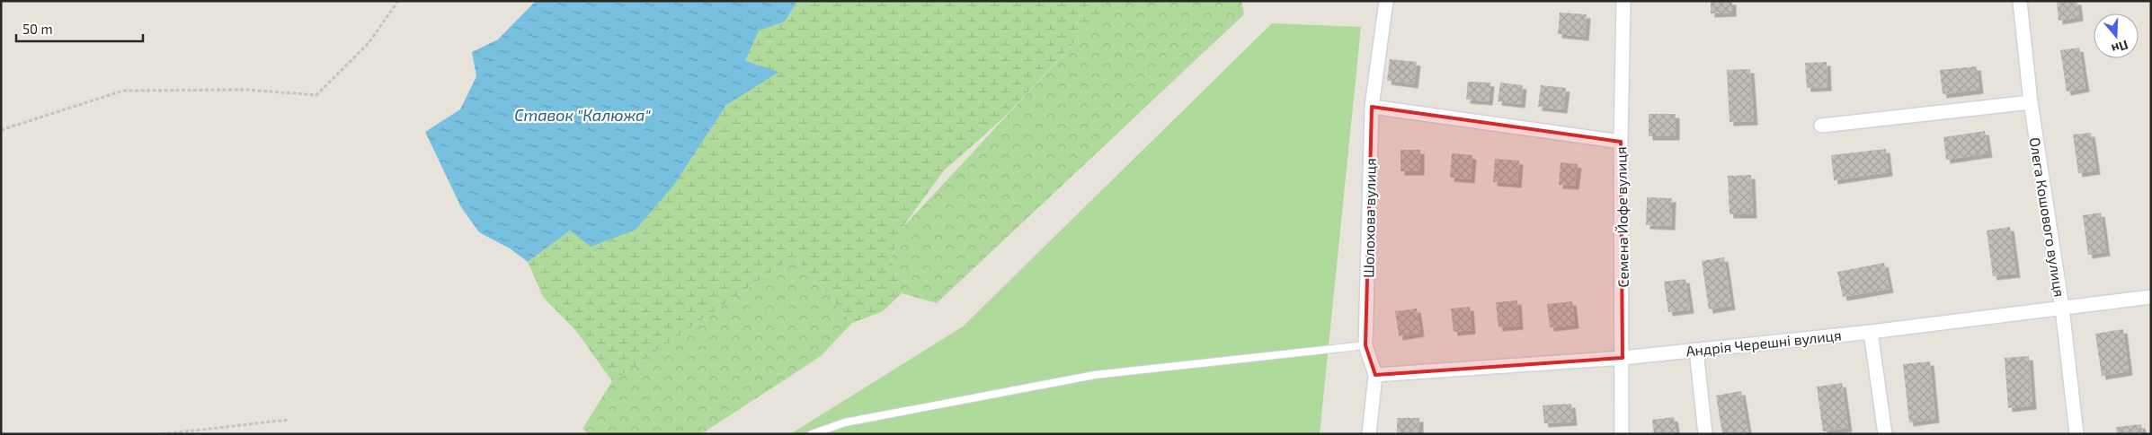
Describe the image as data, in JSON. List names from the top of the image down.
{
  "streets": {
    "street": [
      "Семена Йофе вулиця",
      "Олега Кошового вулиця",
      "Шолохова вулиця",
      "Андрія Черешні вулиця"
    ]
  },
  "crossings": [
    ["Семена Йофе вулиця", "Андрія Черешні вулиця"],
    ["Олега Кошового вулиця", "Андрія Черешні вулиця"],
    ["Шолохова вулиця", "Андрія Черешні вулиця"]
  ],
  "water": ["Ставок \"Калюжа\""],
  "scale_bar": "50 m",
  "north": "bottom"
}
